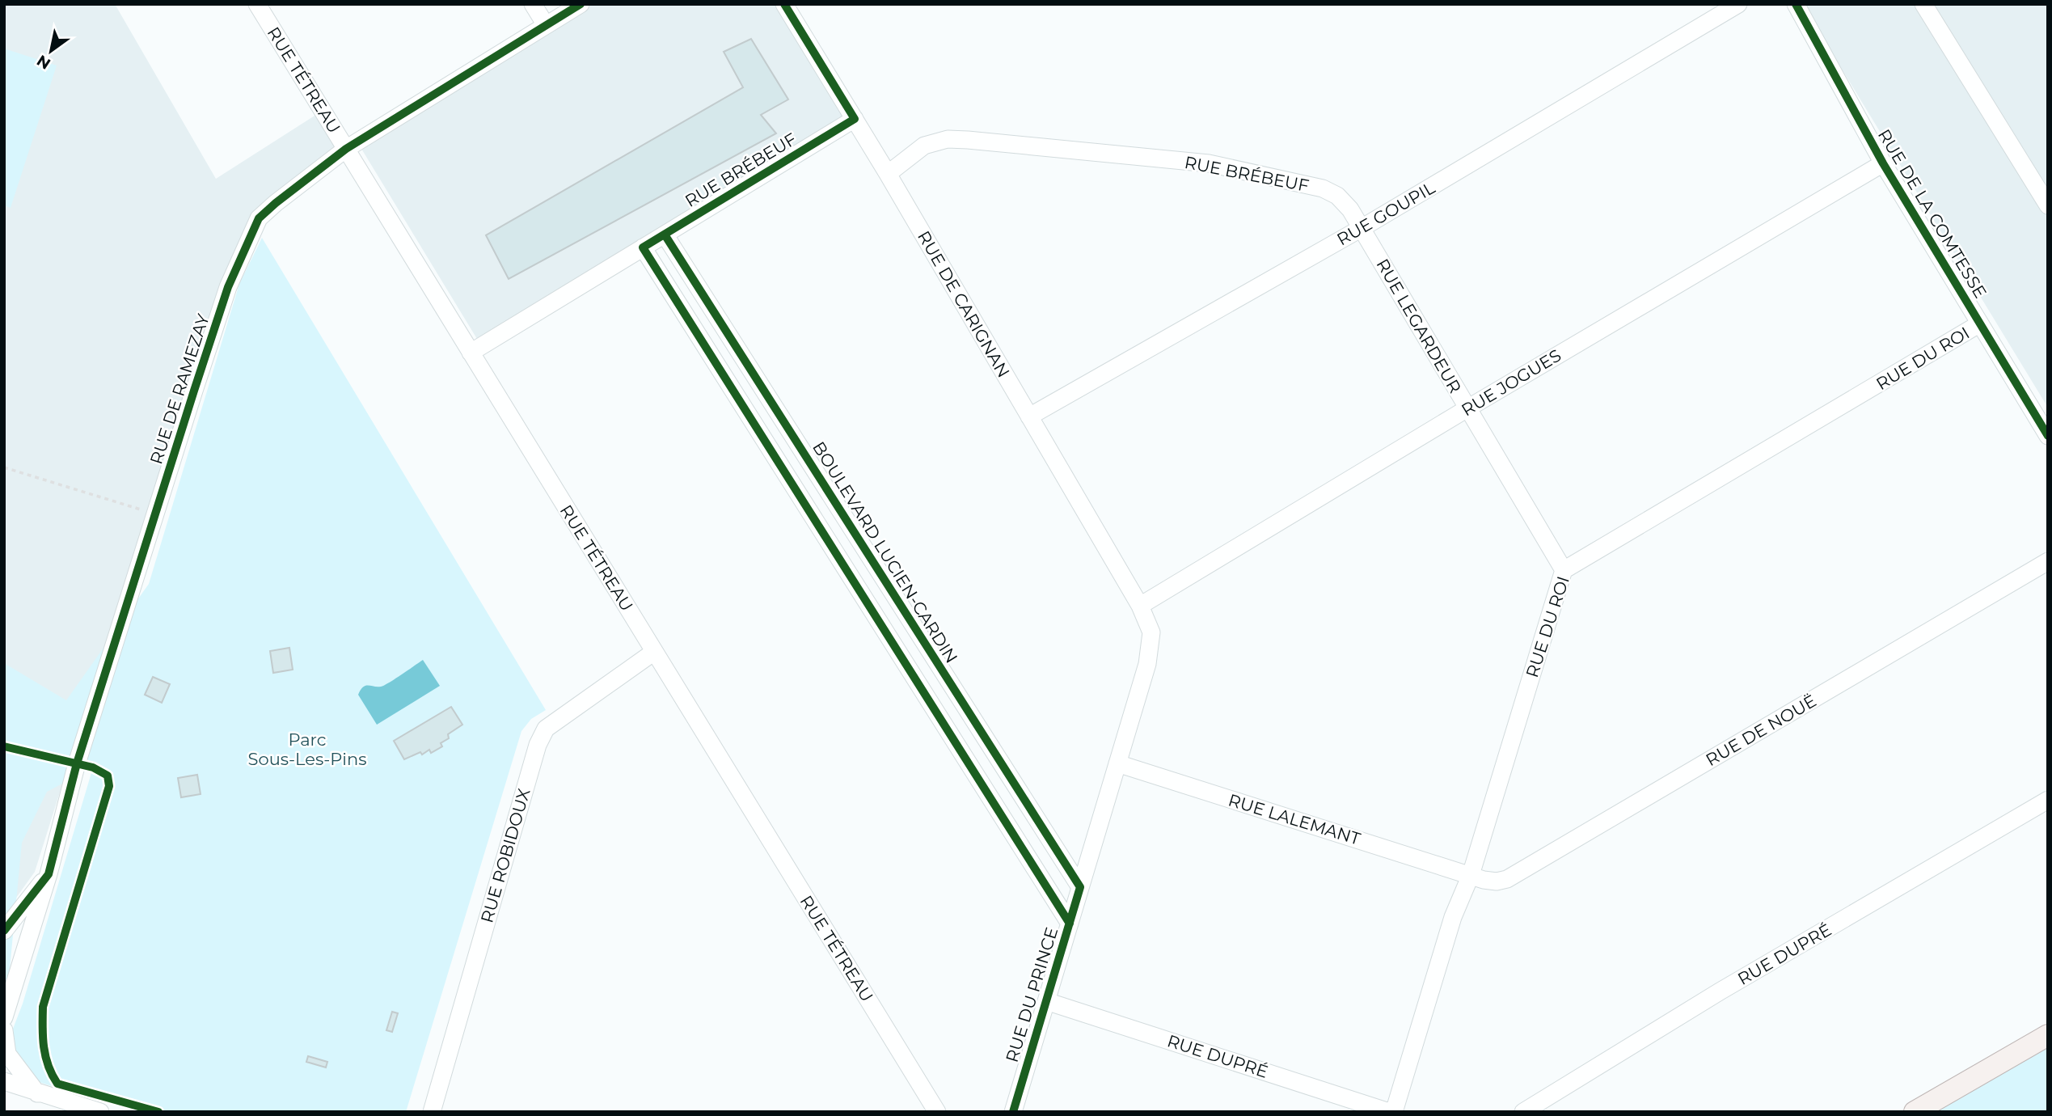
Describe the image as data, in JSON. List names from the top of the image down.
{
  "streets": {
    "street": [
      "RUE TÉTREAU",
      "RUE BRÉBEUF",
      "RUE GOUPIL",
      "RUE DE LA COMTESSE",
      "RUE DE CARIGNAN",
      "RUE LEGARDEUR",
      "RUE DU ROI",
      "RUE JOGUES",
      "RUE DE RAMEZAY",
      "BOULEVARD LUCIEN-CARDIN",
      "RUE DE NOUË",
      "RUE LALEMANT",
      "RUE ROBIDOUX",
      "RUE DUPRÉ",
      "RUE DU PRINCE"
    ]
  },
  "crossings": [
    ["RUE TÉTREAU", "RUE BRÉBEUF"],
    ["RUE TÉTREAU", "RUE DE RAMEZAY"],
    ["RUE TÉTREAU", "RUE ROBIDOUX"],
    ["RUE BRÉBEUF", "RUE GOUPIL"],
    ["RUE BRÉBEUF", "RUE DE CARIGNAN"],
    ["RUE BRÉBEUF", "RUE LEGARDEUR"],
    ["RUE BRÉBEUF", "BOULEVARD LUCIEN-CARDIN"],
    ["RUE GOUPIL", "RUE DE CARIGNAN"],
    ["RUE GOUPIL", "RUE LEGARDEUR"],
    ["RUE DE LA COMTESSE", "RUE DU ROI"],
    ["RUE DE LA COMTESSE", "RUE JOGUES"],
    ["RUE DE CARIGNAN", "RUE JOGUES"],
    ["RUE DE CARIGNAN", "RUE DU PRINCE"],
    ["RUE LEGARDEUR", "RUE DU ROI"],
    ["RUE LEGARDEUR", "RUE JOGUES"],
    ["RUE DU ROI", "RUE DE NOUË"],
    ["RUE DU ROI", "RUE LALEMANT"],
    ["RUE JOGUES", "RUE DU PRINCE"],
    ["BOULEVARD LUCIEN-CARDIN", "RUE DU PRINCE"],
    ["RUE DE NOUË", "RUE LALEMANT"],
    ["RUE LALEMANT", "RUE DU PRINCE"],
    ["RUE DUPRÉ", "RUE DU PRINCE"]
  ],
  "parks": ["Parc Sous-Les-Pins"],
  "north": "bottom left"
}
